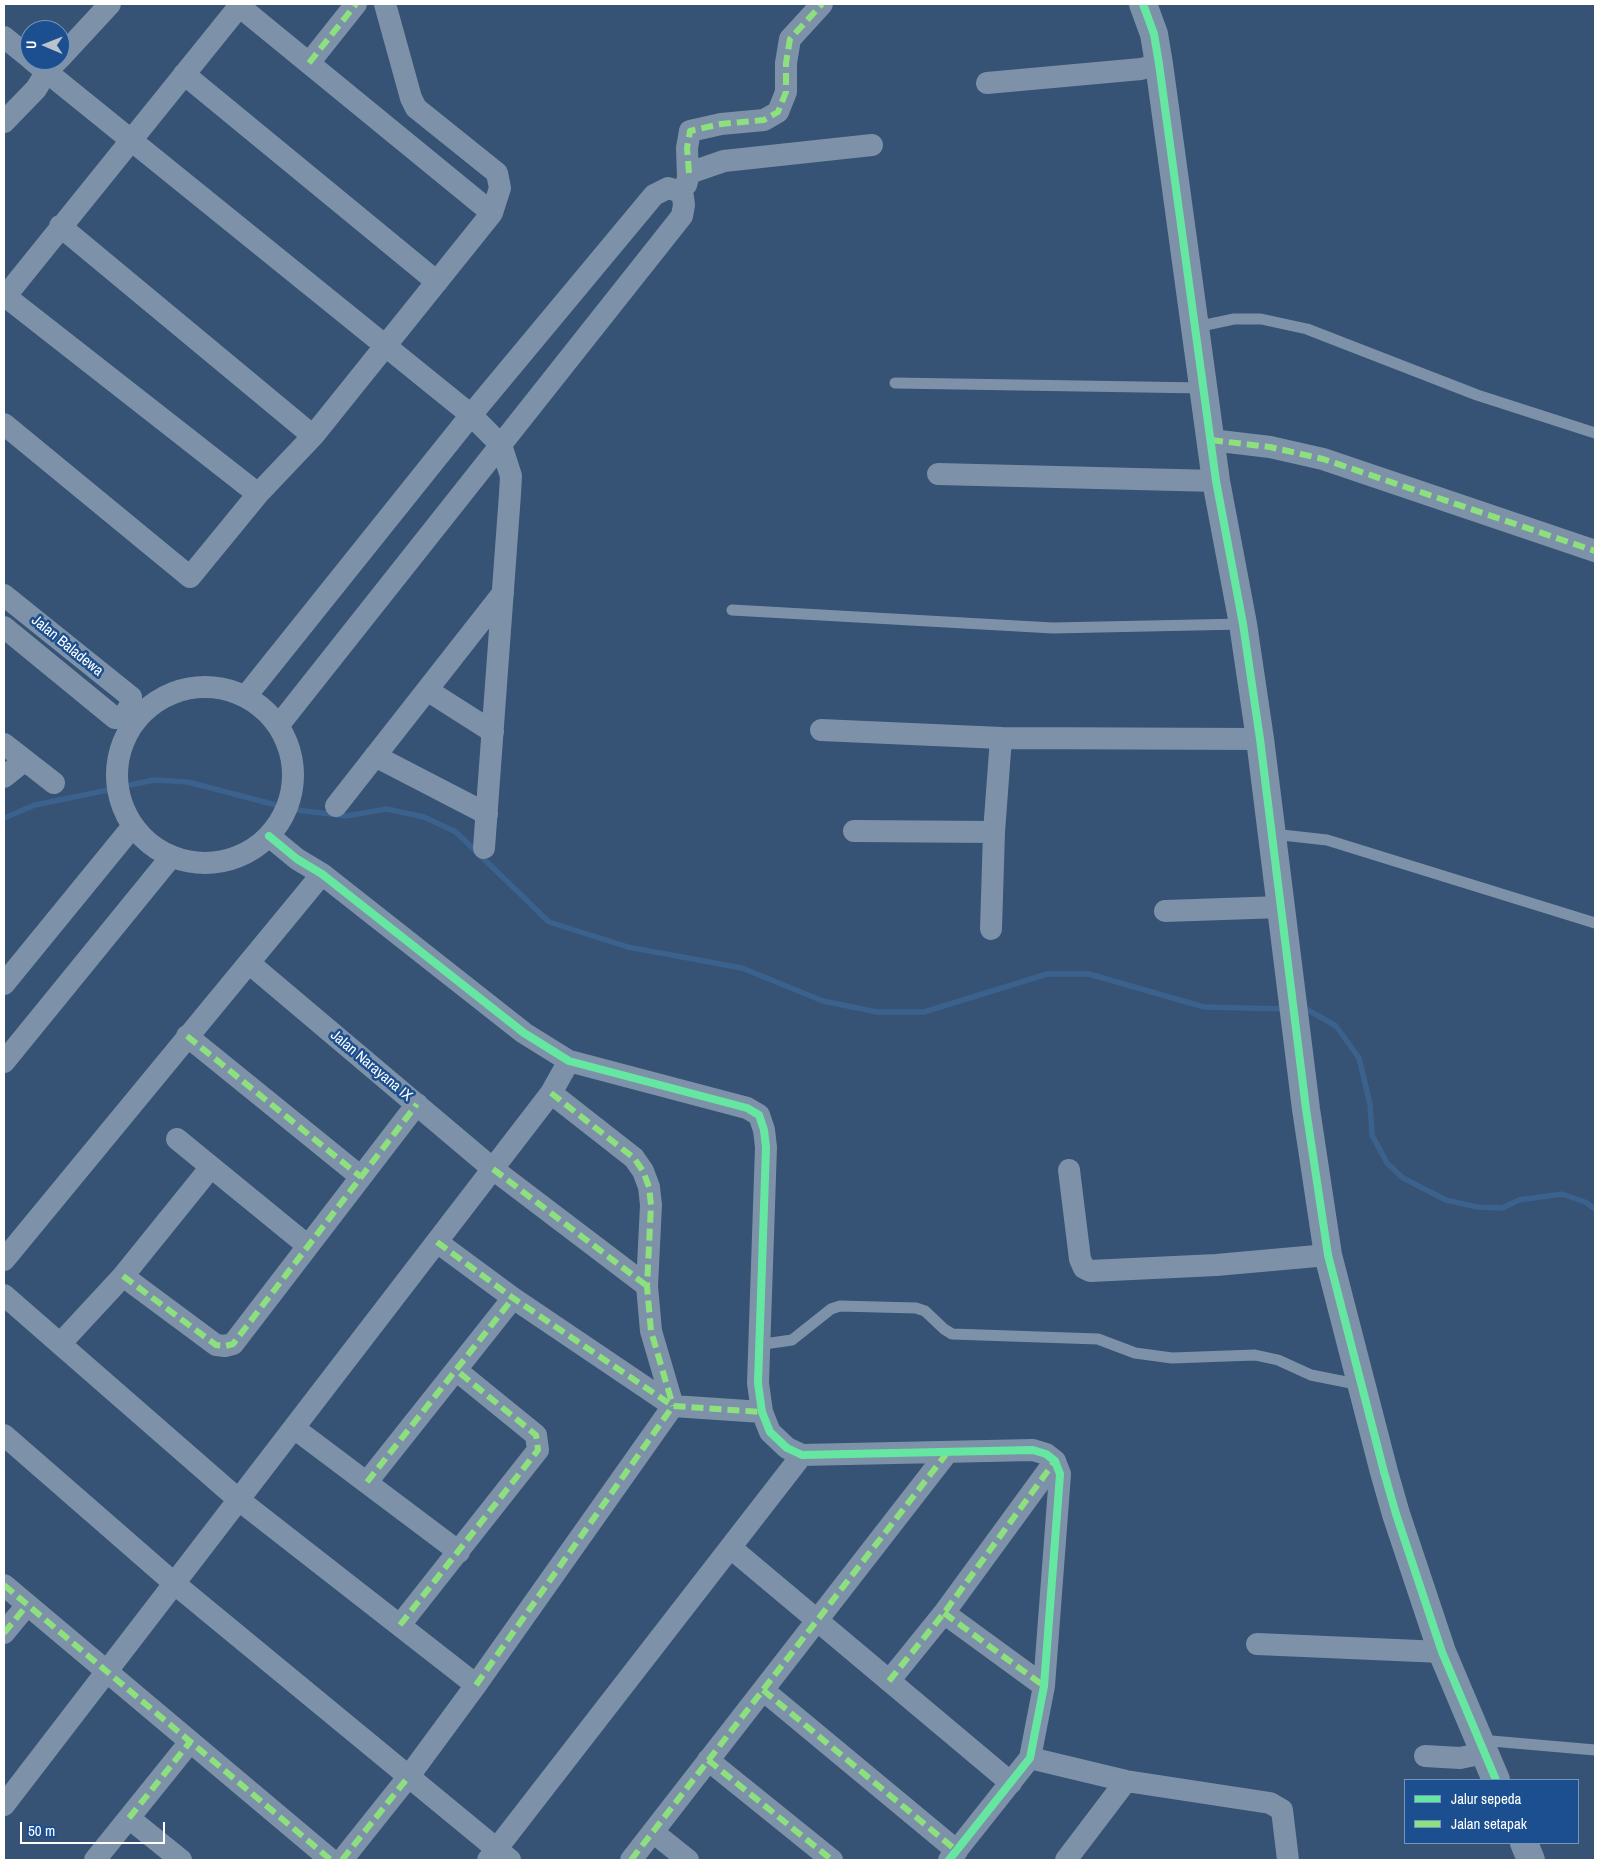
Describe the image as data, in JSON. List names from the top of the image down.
{
  "streets": {
    "street": ["Jalan Baladewa", "Jalan Narayana IX"]
  },
  "legend": ["Jalur sepeda", "Jalan setapak"],
  "scale_bar": "50 m",
  "north": "left"
}
